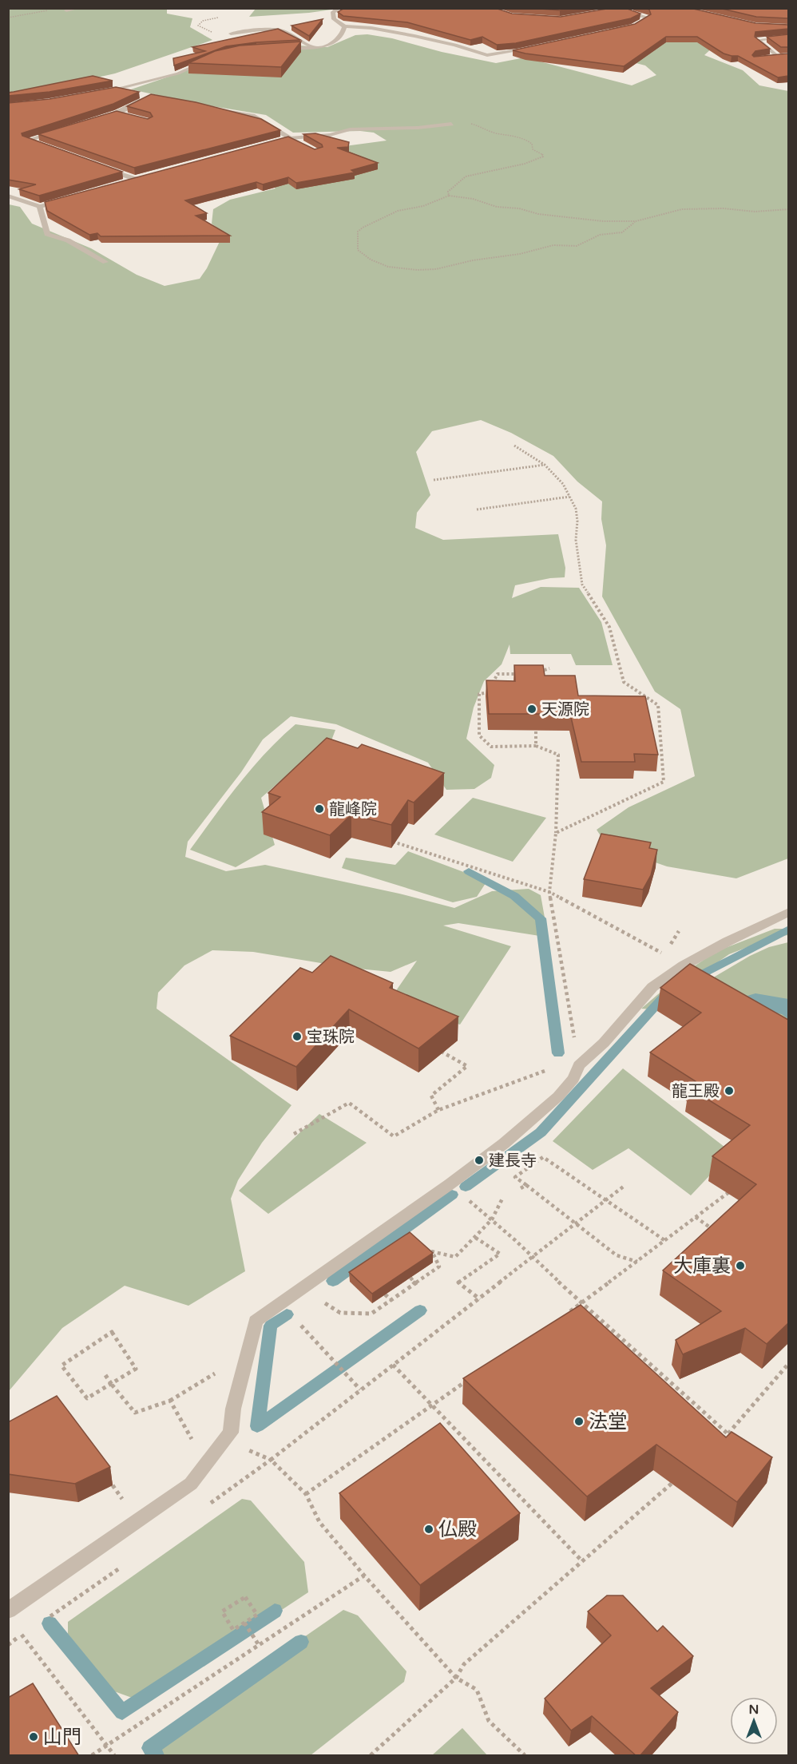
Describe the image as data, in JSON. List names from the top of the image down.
{
  "places": [
    "天源院",
    "龍峰院",
    "宝珠院",
    "龍王殿",
    "建長寺",
    "大庫裏",
    "法堂",
    "仏殿",
    "山門"
  ],
  "north": "top"
}
